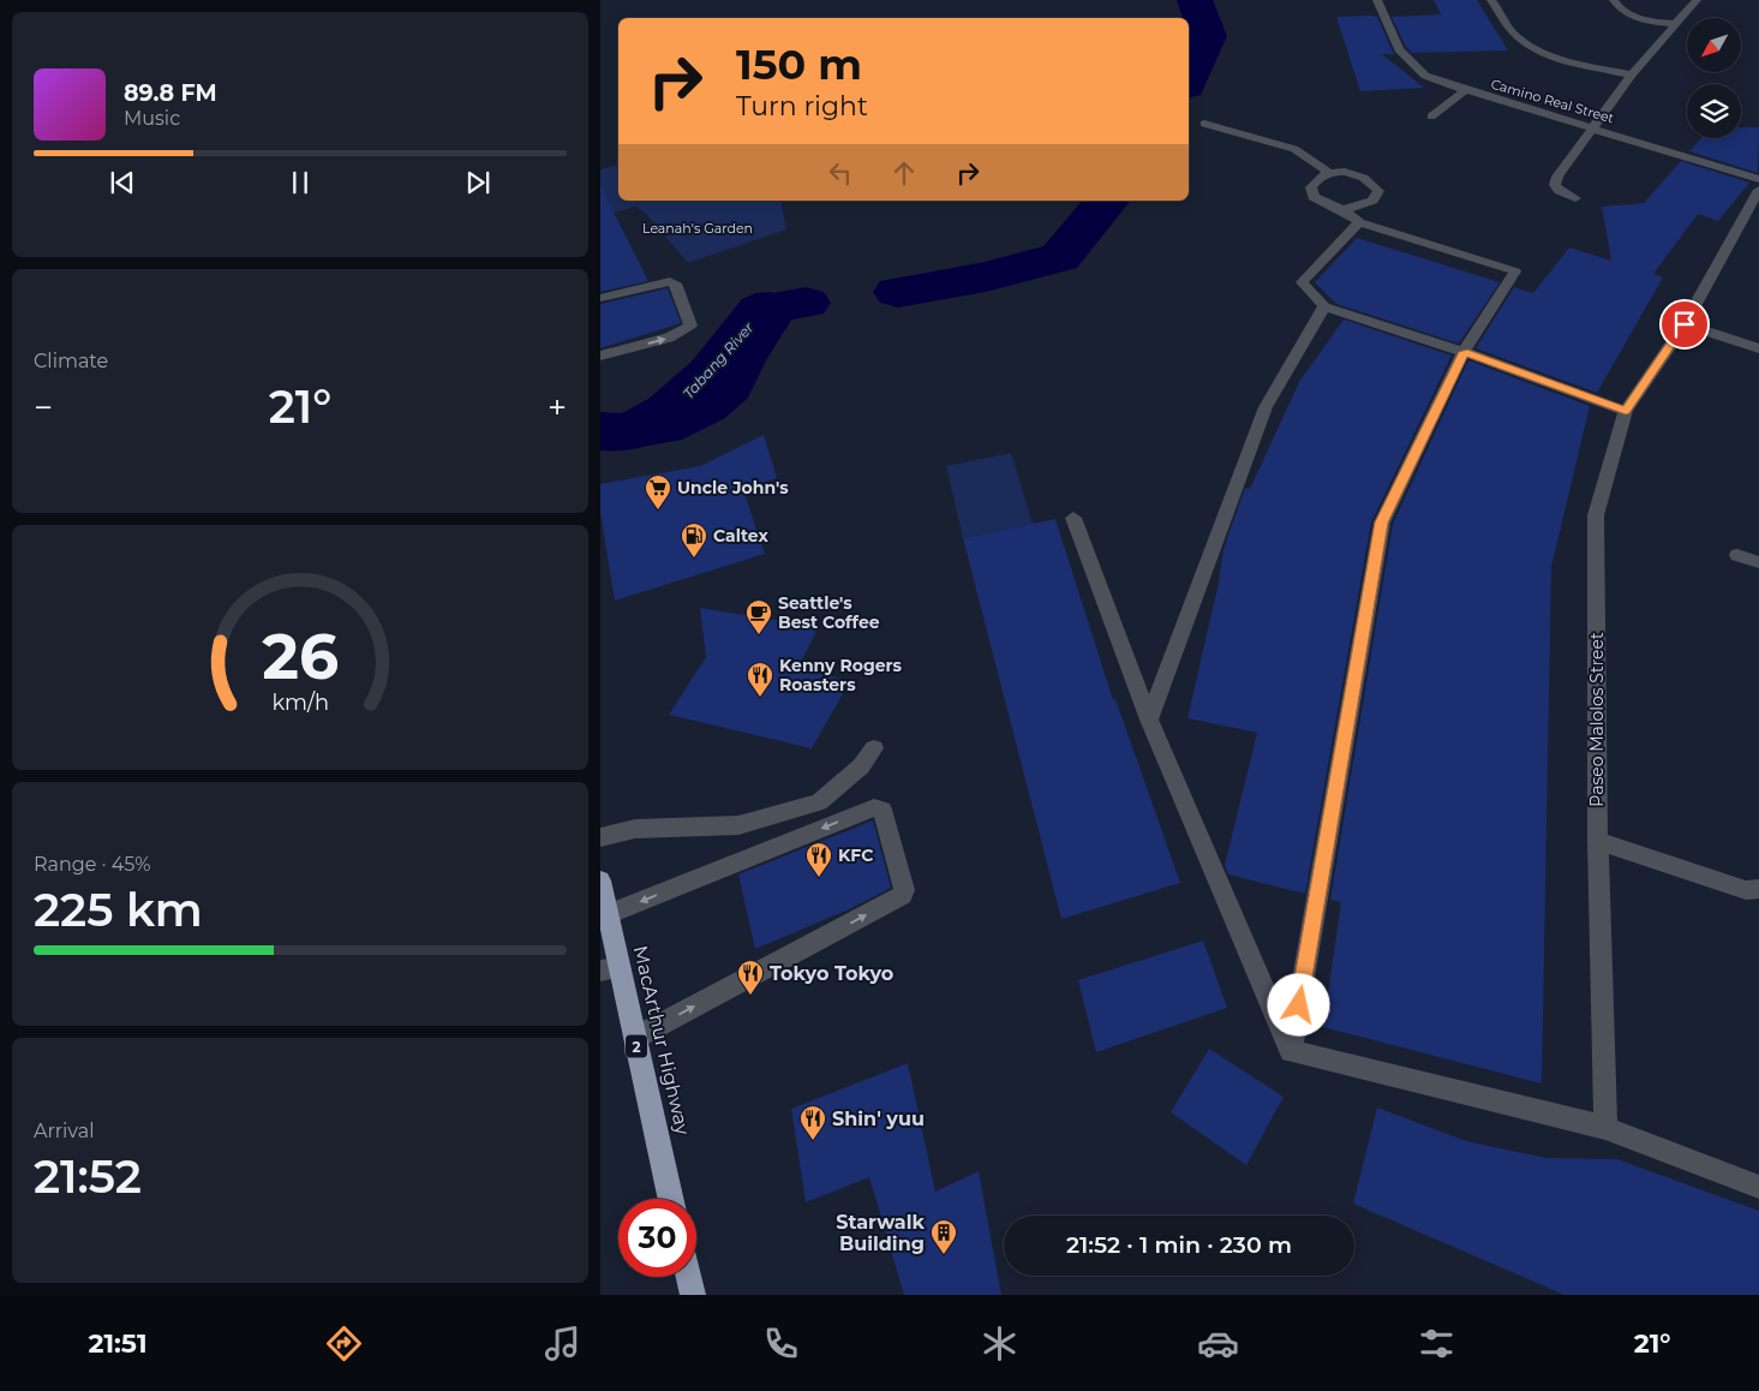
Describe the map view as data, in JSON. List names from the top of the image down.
{
  "streets": {
    "highway": ["MacArthur Highway", "2"],
    "street": ["Camino Real Street", "Paseo Malolos Street"]
  },
  "water": ["Tabang River"],
  "parks": ["Leanah's Garden"],
  "places": {
    "supermarket": ["Uncle John's"],
    "fuel station": ["Caltex"],
    "cafe": ["Seattle's Best Coffee"],
    "restaurant": [
      "Kenny Rogers Roasters",
      "KFC",
      "Tokyo Tokyo",
      "Shin' yuu"
    ],
    "building": ["Starwalk Building"]
  },
  "north": "bottom left",
  "page": {
    "turn": ["150 m", "Turn right"],
    "song": ["89.8 FM", "Music"],
    "tile": [
      "Climate",
      ["Range · 45%", "225 km"],
      ["Arrival", "21:52"]
    ],
    "heat": ["−", "21°", "+"],
    "limit": "30",
    "trip": "21:52 · 1 min · 230 m",
    "tabs": ["21:51", "21°"],
    "gauge": ["26", "km/h"]
  }
}
